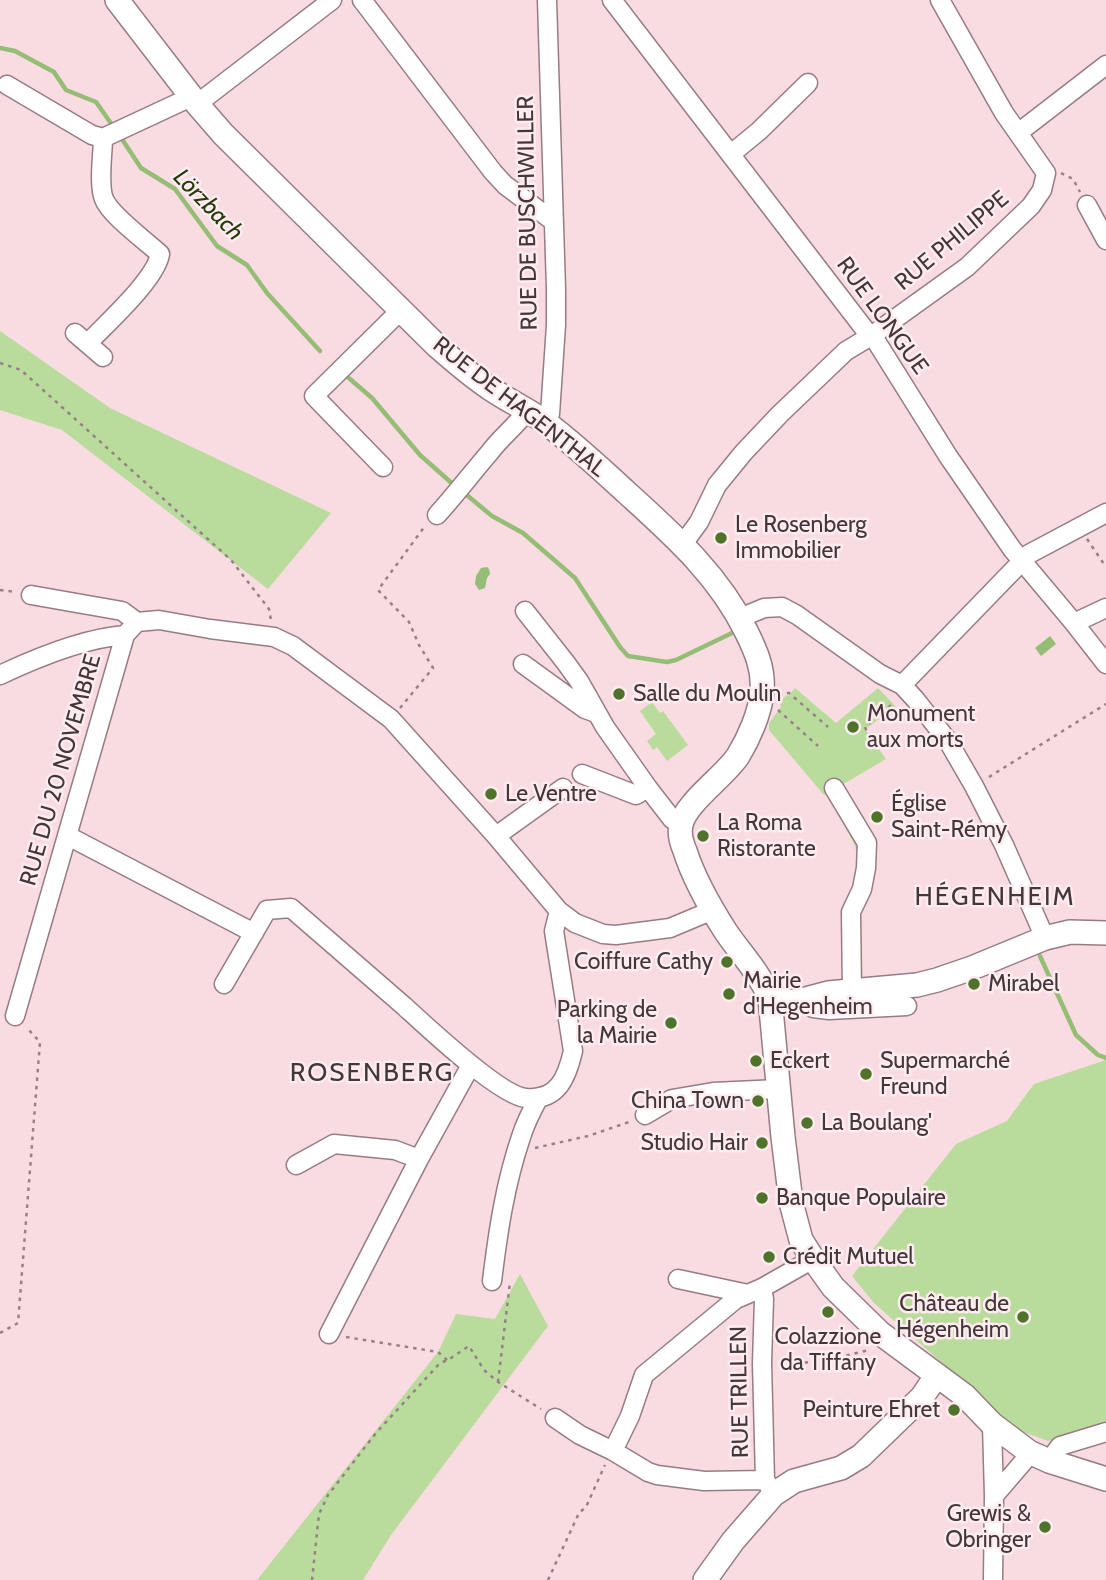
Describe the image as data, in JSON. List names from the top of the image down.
{
  "streets": {
    "main road": ["RUE DE HAGENTHAL"],
    "street": [
      "RUE DE BUSCHWILLER",
      "RUE PHILIPPE",
      "RUE LONGUE",
      "RUE DU 20 NOVEMBRE",
      "RUE TRILLEN"
    ]
  },
  "crossings": [
    ["RUE DE BUSCHWILLER", "RUE DE HAGENTHAL"],
    ["RUE PHILIPPE", "RUE LONGUE"],
    ["RUE PHILIPPE", "RUE DE HAGENTHAL"]
  ],
  "districts": ["HÉGENHEIM", "ROSENBERG"],
  "water": ["Lörzbach"],
  "places": [
    "Le Rosenberg Immobilier",
    "Salle du Moulin",
    "Monument aux morts",
    "Le Ventre",
    "Église Saint-Rémy",
    "La Roma Ristorante",
    "Coiffure Cathy",
    "Mirabel",
    "Mairie d'Hegenheim",
    "Parking de la Mairie",
    "Eckert",
    "Supermarché Freund",
    "China Town",
    "La Boulang'",
    "Studio Hair",
    "Banque Populaire",
    "Crédit Mutuel",
    "Colazzione da Tiffany",
    "Château de Hégenheim",
    "Peinture Ehret",
    "Grewis & Obringer"
  ]
}
